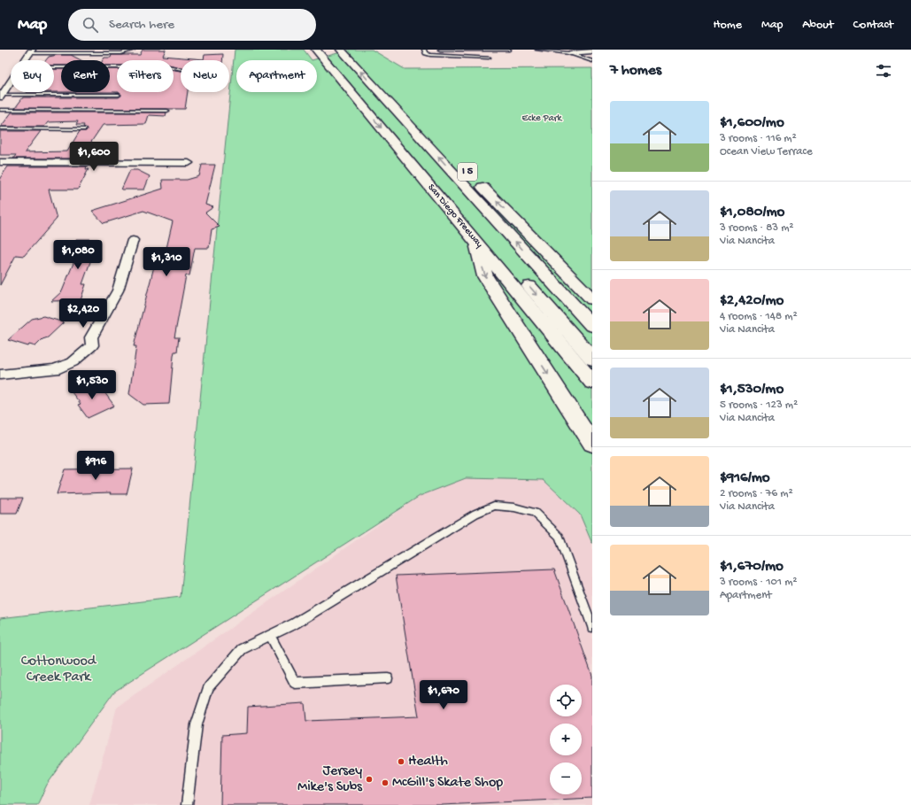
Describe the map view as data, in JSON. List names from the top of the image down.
{
  "streets": {
    "highway": ["I 5", "San Diego Freeway"]
  },
  "parks": ["Ecke Park", "Cottonwood Creek Park"],
  "places": ["Health", "Jersey Mike's Subs", "McGill's Skate Shop"],
  "page": {
    "header": "Map",
    "search": "Search here",
    "nav": [
      "Home",
      "Map",
      "About",
      "Contact"
    ],
    "heading": "7 homes",
    "chip": [
      "Buy",
      "Rent",
      "Filters",
      "New",
      "Apartment"
    ],
    "list": [
      {
        "name": "$1,600/mo",
        "note": "3 rooms · 116 m² · Ocean View Terrace"
      },
      {
        "name": "$1,080/mo",
        "note": "3 rooms · 83 m² · Via Nancita"
      },
      {
        "name": "$2,420/mo",
        "note": "4 rooms · 148 m² · Via Nancita"
      },
      {
        "name": "$1,530/mo",
        "note": "5 rooms · 123 m² · Via Nancita"
      },
      {
        "name": "$916/mo",
        "note": "2 rooms · 76 m² · Via Nancita"
      },
      {
        "name": "$1,670/mo",
        "note": "3 rooms · 101 m² · Apartment"
      }
    ],
    "price": [
      "$1,600",
      "$1,080",
      "$1,310",
      "$2,420",
      "$1,530",
      "$916",
      "$1,670"
    ],
    "map_buttons": ["+", "−"]
  }
}
